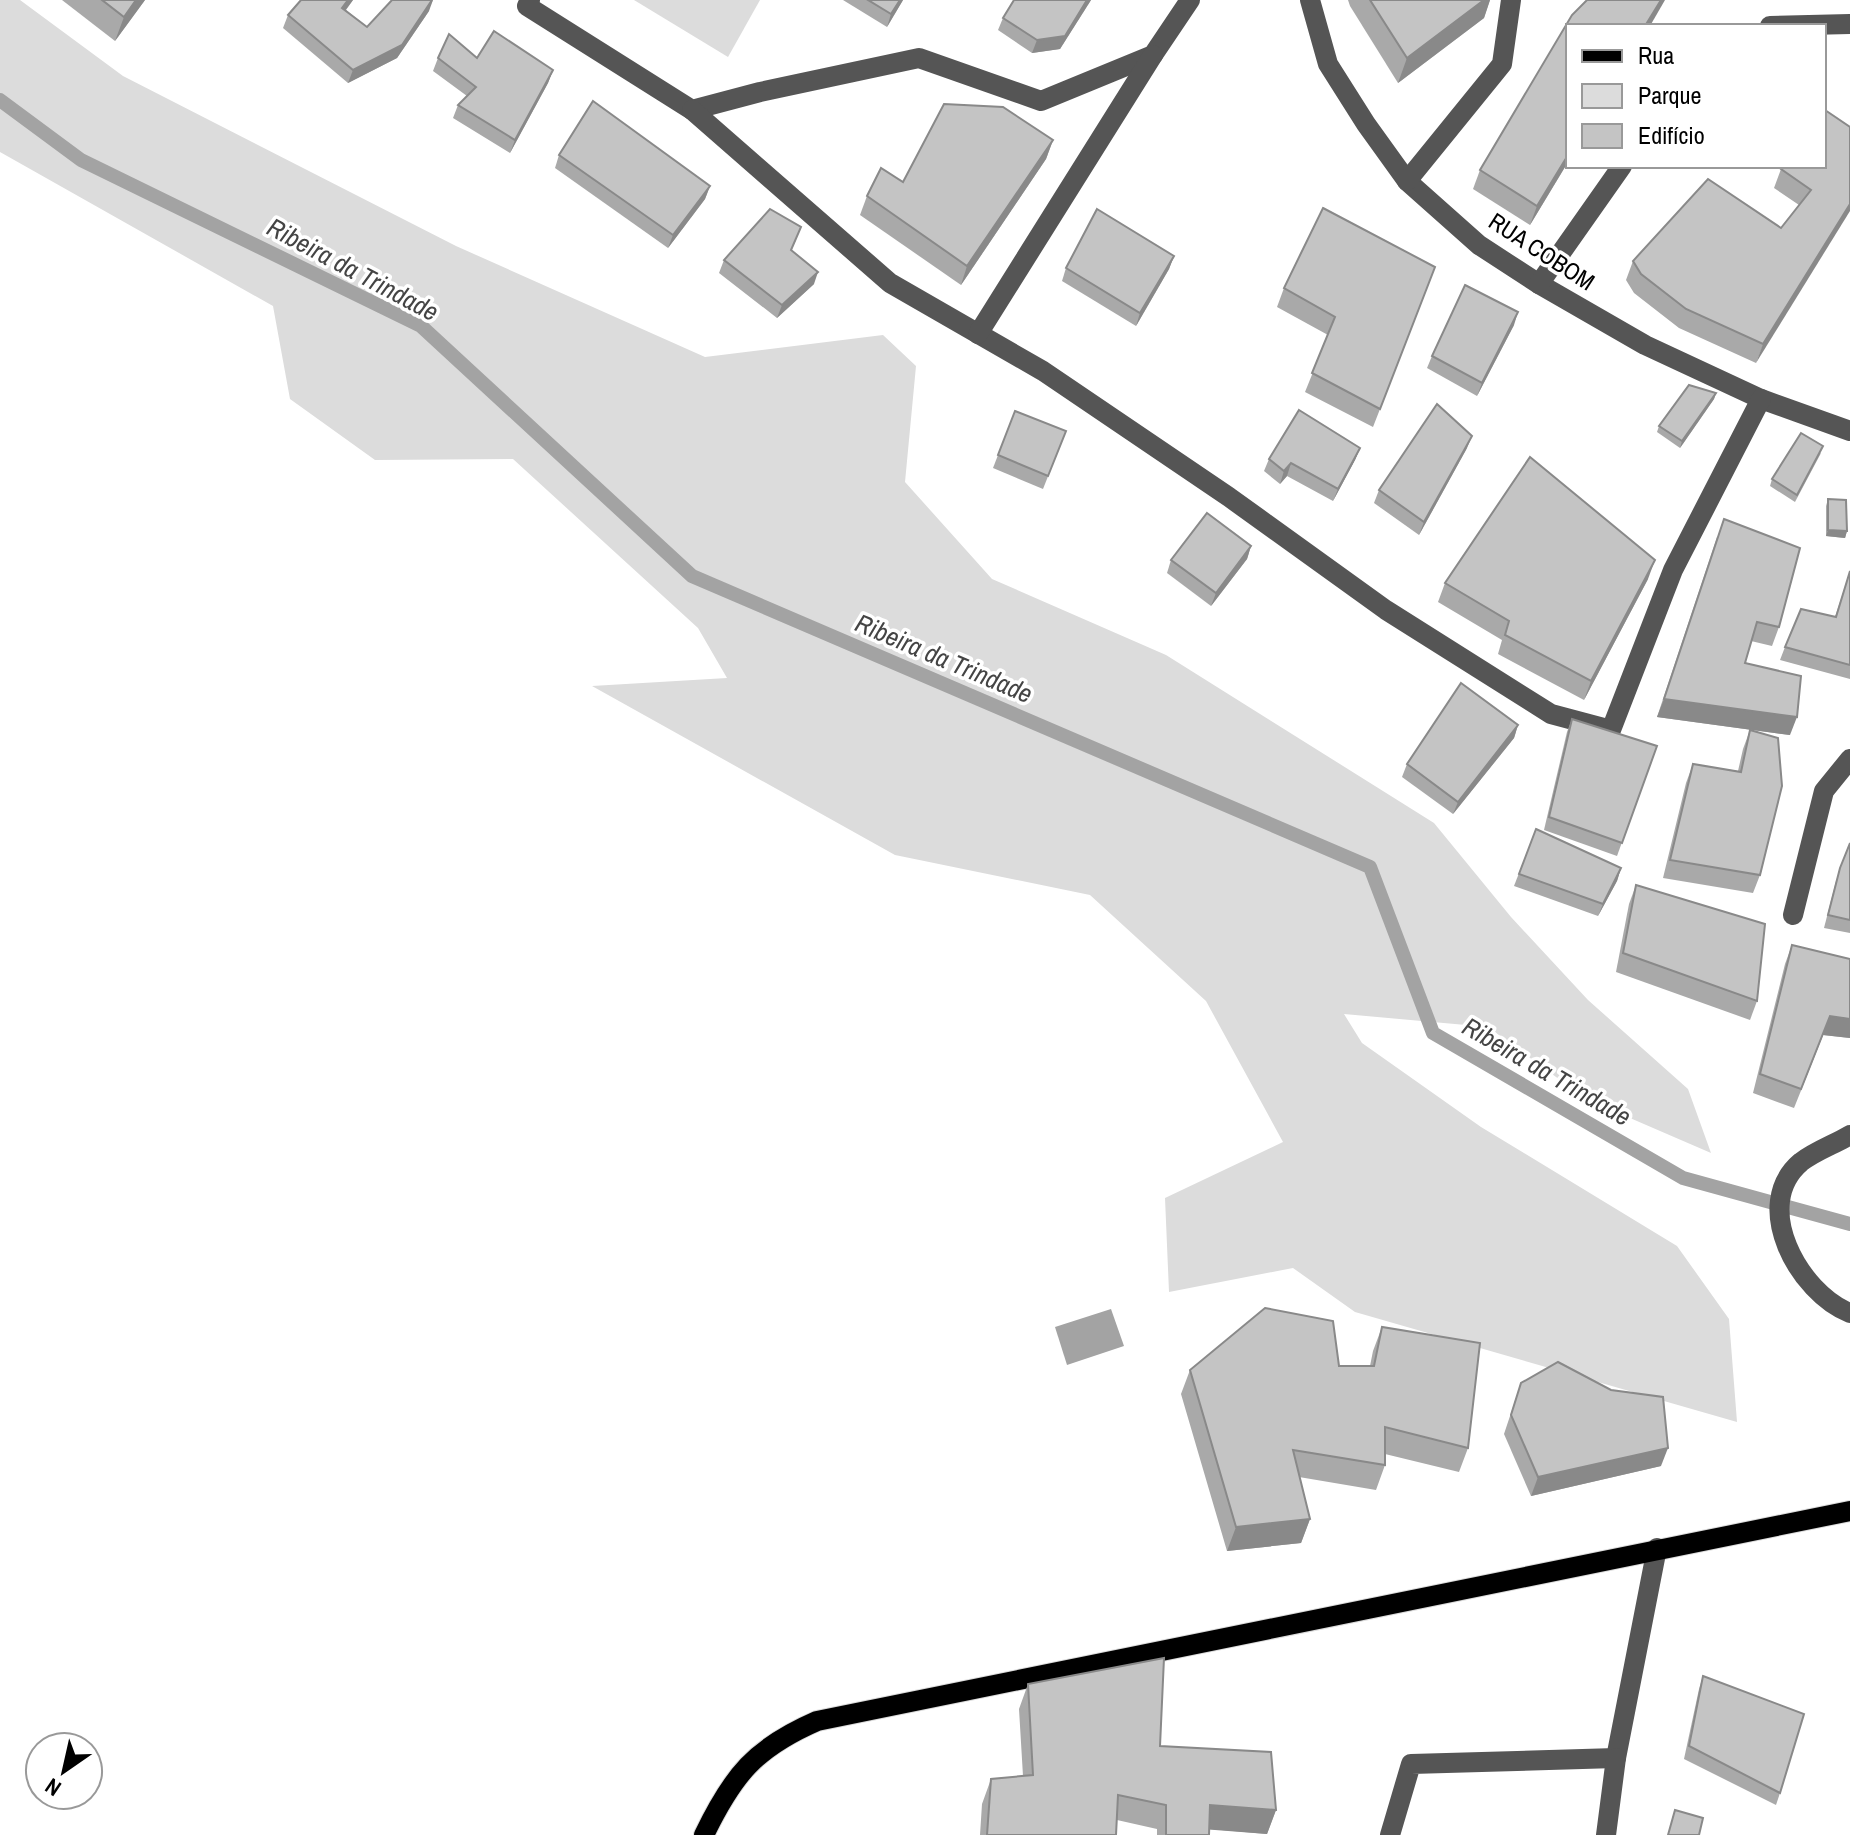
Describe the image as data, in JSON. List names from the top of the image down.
{
  "streets": {
    "street": ["RUA COBOM"]
  },
  "water": ["Ribeira da Trindade"],
  "legend": ["Rua", "Parque", "Edifício"],
  "north": "bottom left"
}
